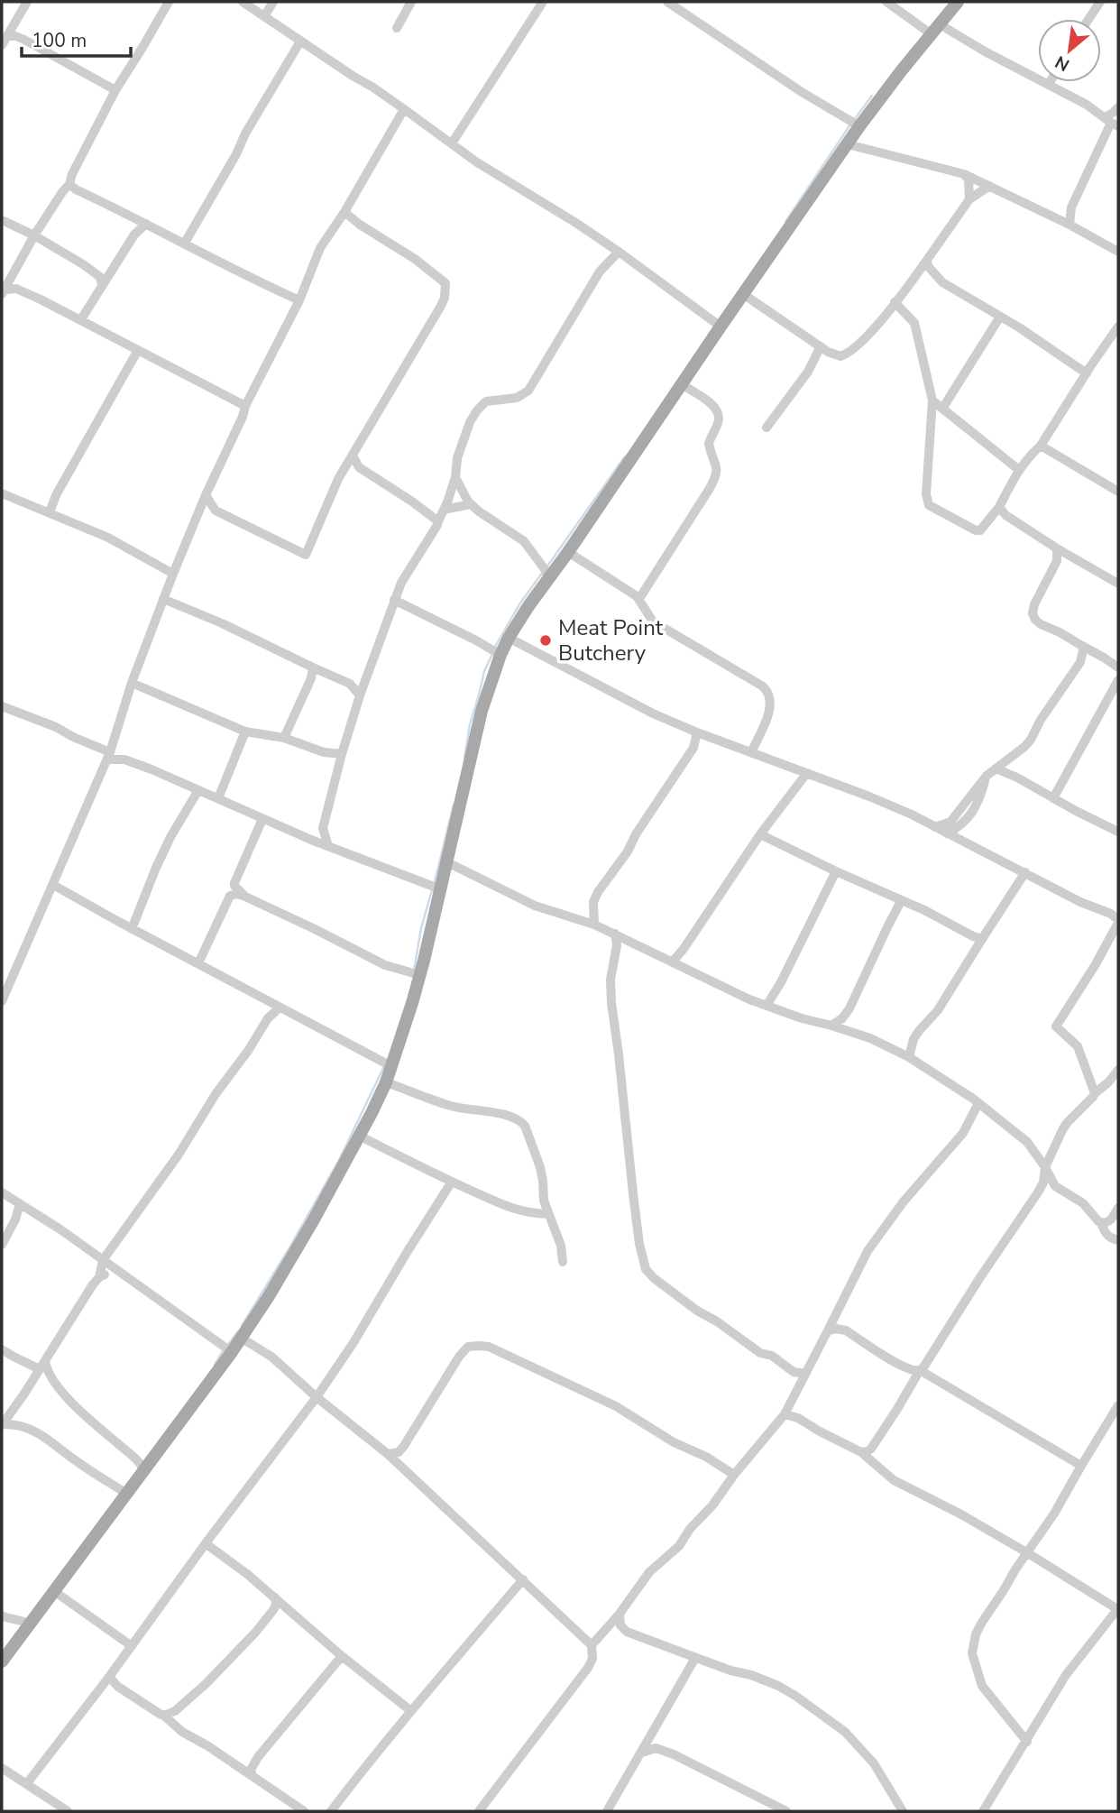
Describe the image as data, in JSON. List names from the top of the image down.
{
  "places": ["Meat Point Butchery"],
  "scale_bar": "100 m",
  "north": "bottom left"
}
